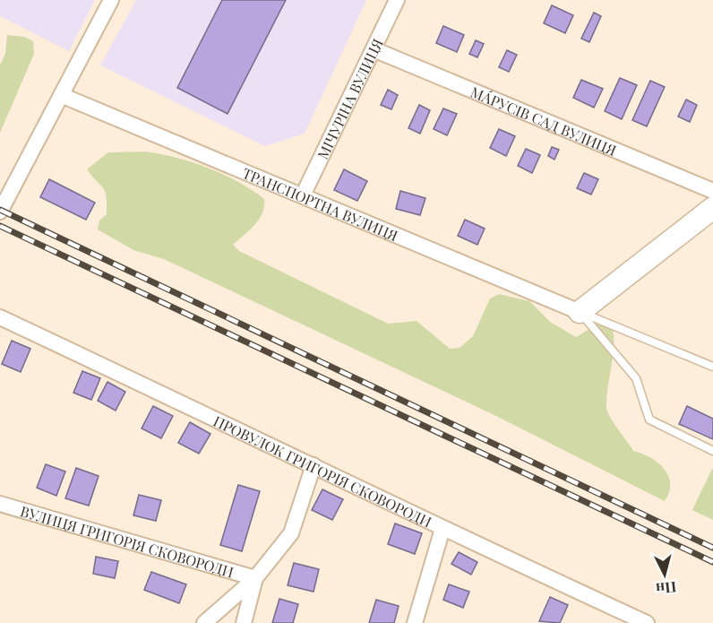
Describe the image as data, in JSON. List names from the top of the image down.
{
  "streets": {
    "street": [
      "МІЧУРІНА ВУЛИЦЯ",
      "МÁРУСІВ САД ВУЛИЦЯ",
      "ТРАНСПОРТНА ВУЛИЦЯ",
      "ПРОВУЛОК ГРИГОРІЯ СКОВОРОДИ",
      "ВУЛИЦЯ ГРИГОРІЯ СКОВОРОДИ"
    ]
  },
  "crossings": [
    ["МІЧУРІНА ВУЛИЦЯ", "МÁРУСІВ САД ВУЛИЦЯ"],
    ["МІЧУРІНА ВУЛИЦЯ", "ТРАНСПОРТНА ВУЛИЦЯ"]
  ],
  "north": "bottom"
}
